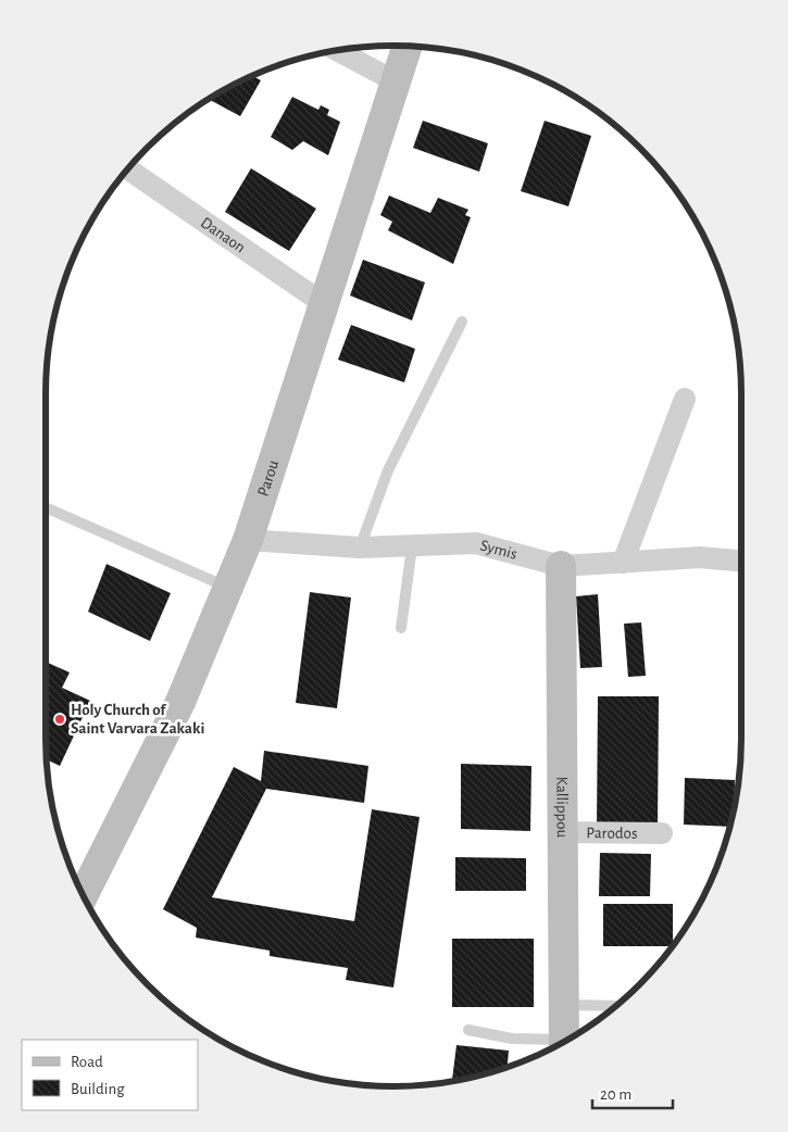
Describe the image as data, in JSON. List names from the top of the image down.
{
  "streets": {
    "street": [
      "Danaon",
      "Parou",
      "Symis",
      "Kallippou",
      "Parodos"
    ]
  },
  "crossings": [
    ["Danaon", "Parou"],
    ["Parou", "Symis"],
    ["Symis", "Kallippou"],
    ["Kallippou", "Parodos"]
  ],
  "places": ["Holy Church of Saint Varvara Zakaki"],
  "legend": ["Road", "Building"],
  "scale_bar": "20 m"
}
